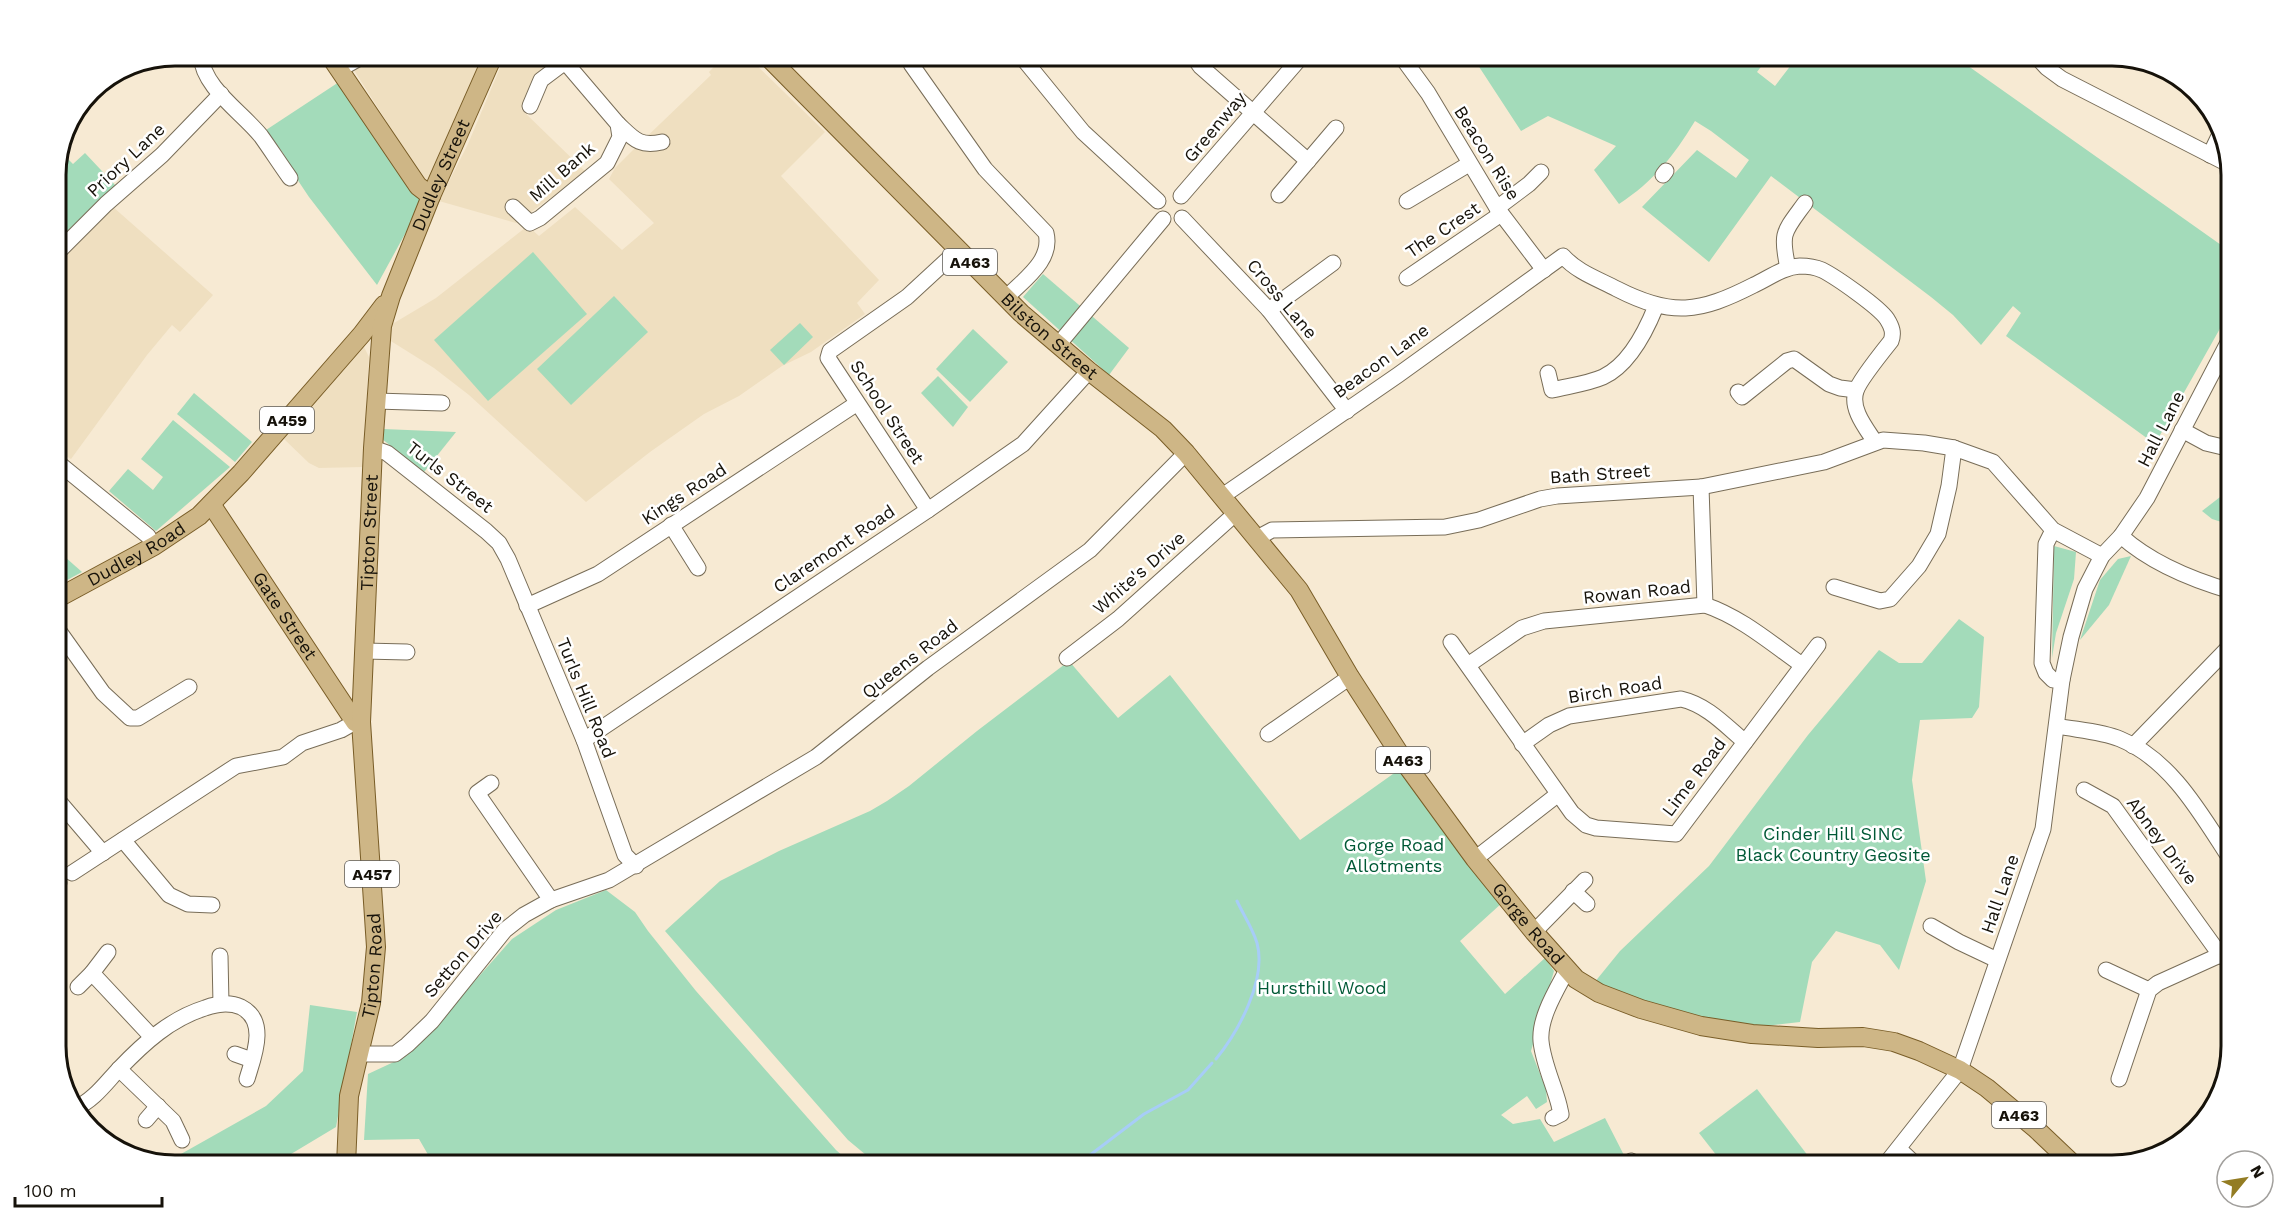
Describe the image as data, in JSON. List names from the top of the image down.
{
  "streets": {
    "main road": [
      "Dudley Street",
      "A463",
      "Bilston Street",
      "A459",
      "Tipton Street",
      "Dudley Road",
      "Gate Street",
      "A457",
      "Gorge Road",
      "Tipton Road"
    ],
    "street": [
      "Greenway",
      "Beacon Rise",
      "Priory Lane",
      "Mill Bank",
      "The Crest",
      "Cross Lane",
      "Beacon Lane",
      "School Street",
      "Hall Lane",
      "Bath Street",
      "Turls Street",
      "Kings Road",
      "Claremont Road",
      "White's Drive",
      "Rowan Road",
      "Queens Road",
      "Birch Road",
      "Turls Hill Road",
      "Lime Road",
      "Abney Drive",
      "Setton Drive"
    ]
  },
  "crossings": [
    ["Greenway", "Cross Lane"],
    ["Beacon Rise", "The Crest"],
    ["Beacon Rise", "Beacon Lane"],
    ["Dudley Street", "A459"],
    ["Dudley Street", "Tipton Street"],
    ["A463", "Hall Lane"],
    ["A463", "Gorge Road"],
    ["Cross Lane", "Beacon Lane"],
    ["Bilston Street", "Beacon Lane"],
    ["Bilston Street", "School Street"],
    ["Bilston Street", "Bath Street"],
    ["Bilston Street", "Claremont Road"],
    ["Bilston Street", "White's Drive"],
    ["Bilston Street", "Queens Road"],
    ["Bilston Street", "Gorge Road"],
    ["School Street", "Kings Road"],
    ["School Street", "Claremont Road"],
    ["A459", "Tipton Street"],
    ["A459", "Dudley Road"],
    ["A459", "Gate Street"],
    ["Hall Lane", "Gorge Road"],
    ["Bath Street", "Rowan Road"],
    ["Bath Street", "Gorge Road"],
    ["Turls Street", "Tipton Street"],
    ["Turls Street", "Turls Hill Road"],
    ["Kings Road", "Turls Hill Road"],
    ["Tipton Street", "Tipton Road"],
    ["Claremont Road", "Turls Hill Road"],
    ["Dudley Road", "Gate Street"],
    ["Gate Street", "Tipton Road"],
    ["Queens Road", "Turls Hill Road"],
    ["Queens Road", "Setton Drive"],
    ["Birch Road", "Lime Road"],
    ["Turls Hill Road", "Setton Drive"],
    ["Setton Drive", "Tipton Road"]
  ],
  "parks": ["Cinder Hill SINC Black Country Geosite", "Gorge Road Allotments", "Hursthill Wood"],
  "scale_bar": "100 m",
  "north": "top right"
}
